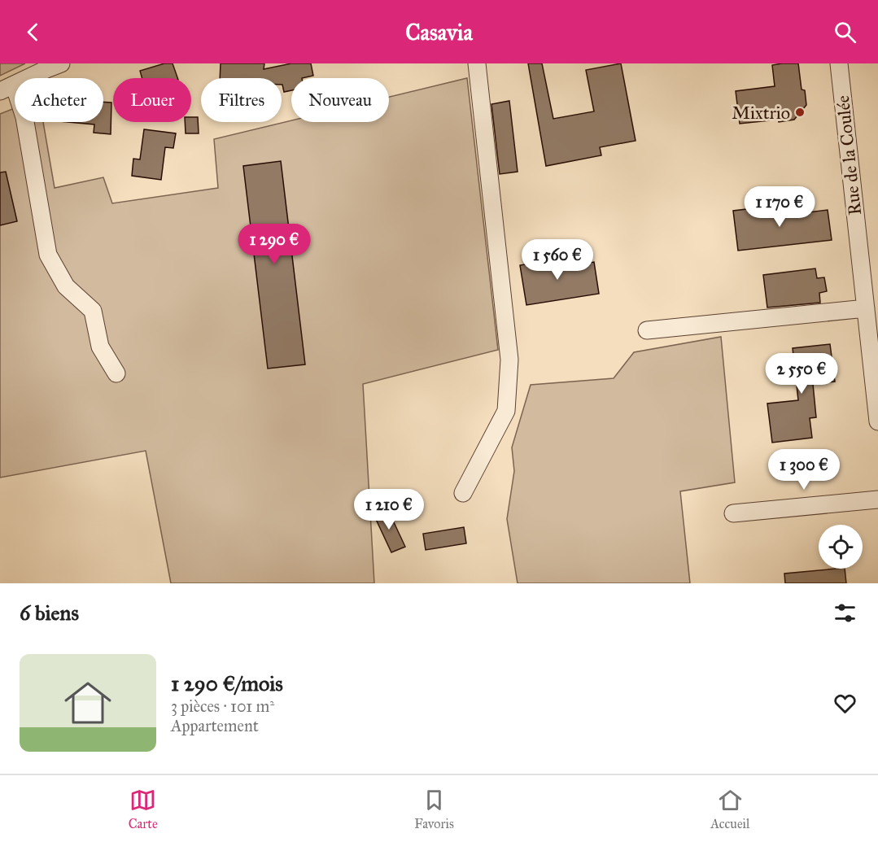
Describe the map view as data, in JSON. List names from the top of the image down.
{
  "streets": {
    "street": ["Rue de la Coulée"]
  },
  "places": ["Mixtrio"],
  "page": {
    "header": "Casavia",
    "chip": [
      "Acheter",
      "Louer",
      "Filtres",
      "Nouveau"
    ],
    "price": [
      "1 170 €",
      "1 290 €",
      "1 560 €",
      "2 550 €",
      "1 300 €",
      "1 210 €"
    ],
    "heading": "6 biens",
    "list": [
      {
        "name": "1 290 €/mois",
        "note": "3 pièces · 101 m² · Appartement"
      }
    ],
    "tabs": ["Carte", "Favoris", "Accueil"]
  }
}
